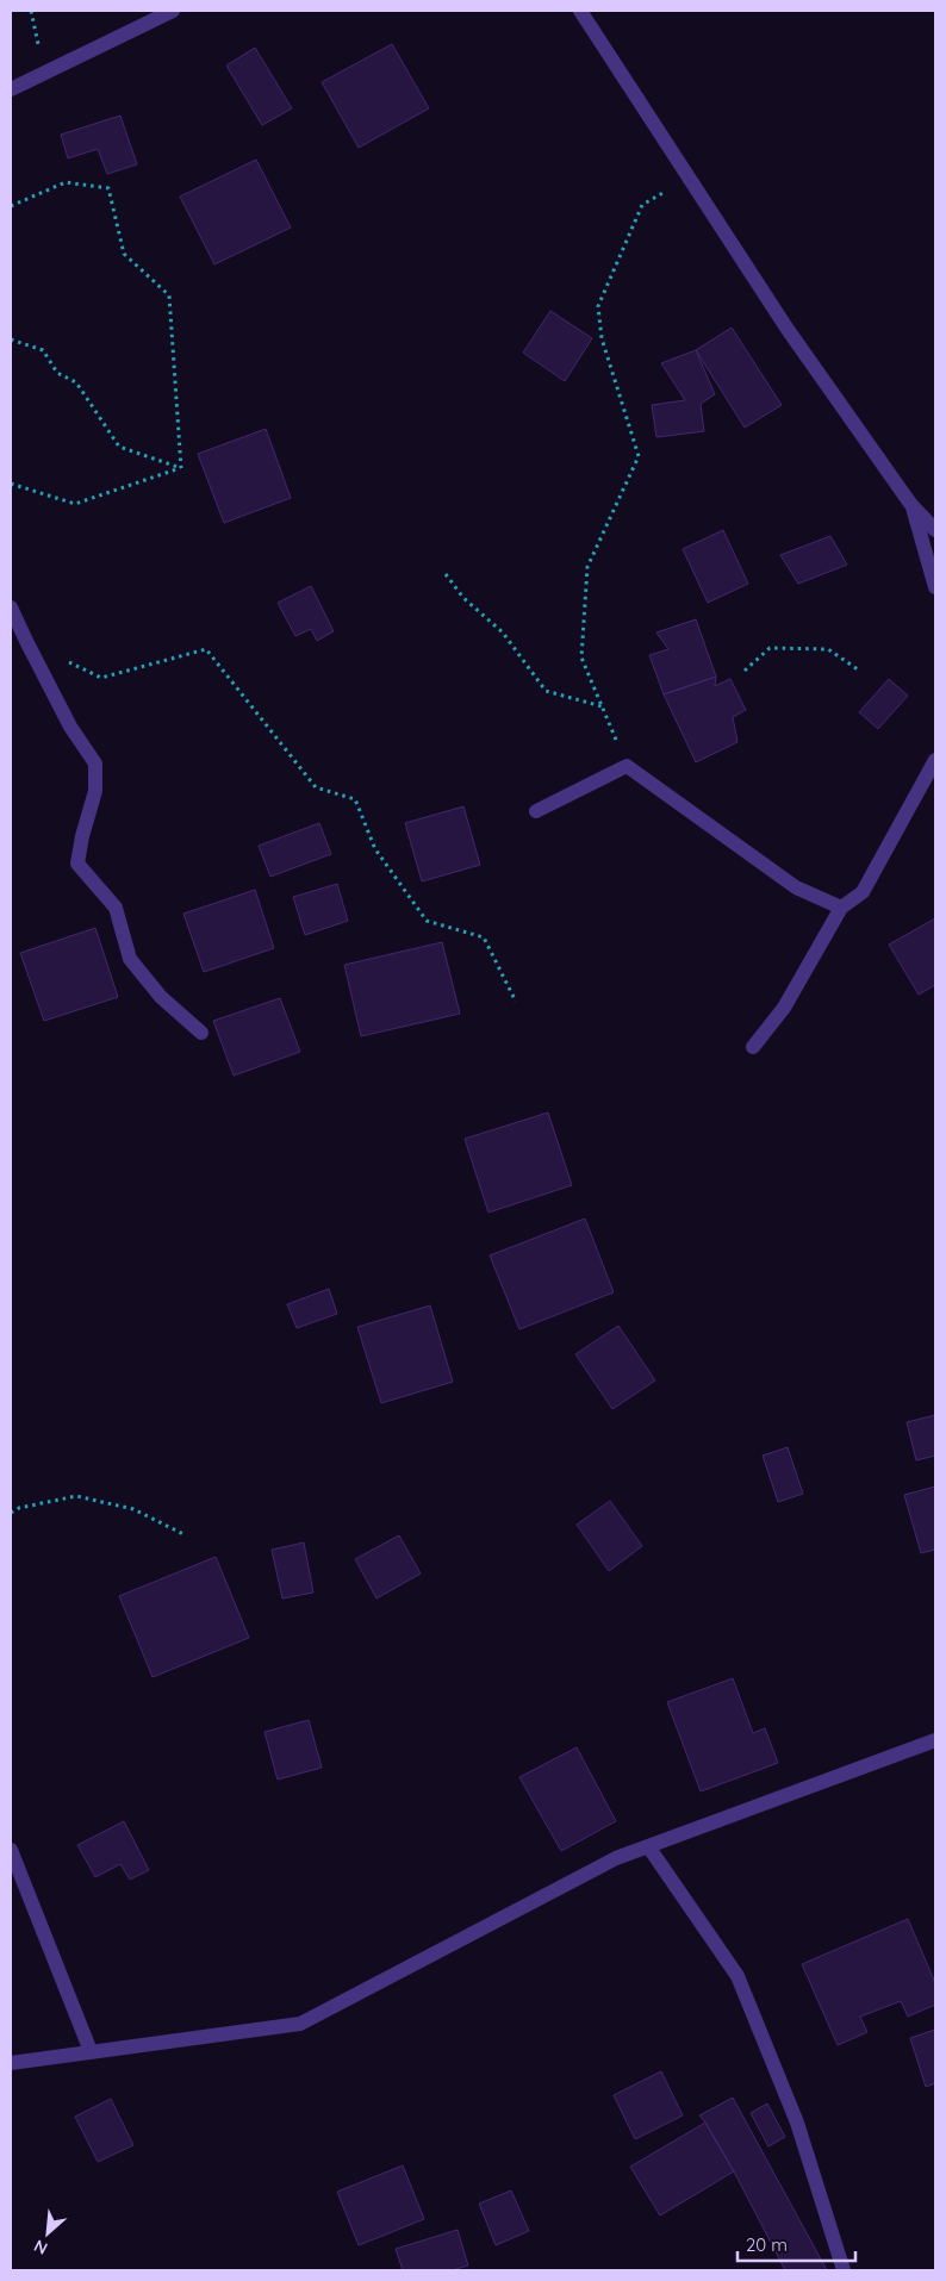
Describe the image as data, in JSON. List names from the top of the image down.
{
  "scale_bar": "20 m",
  "north": "bottom left"
}
